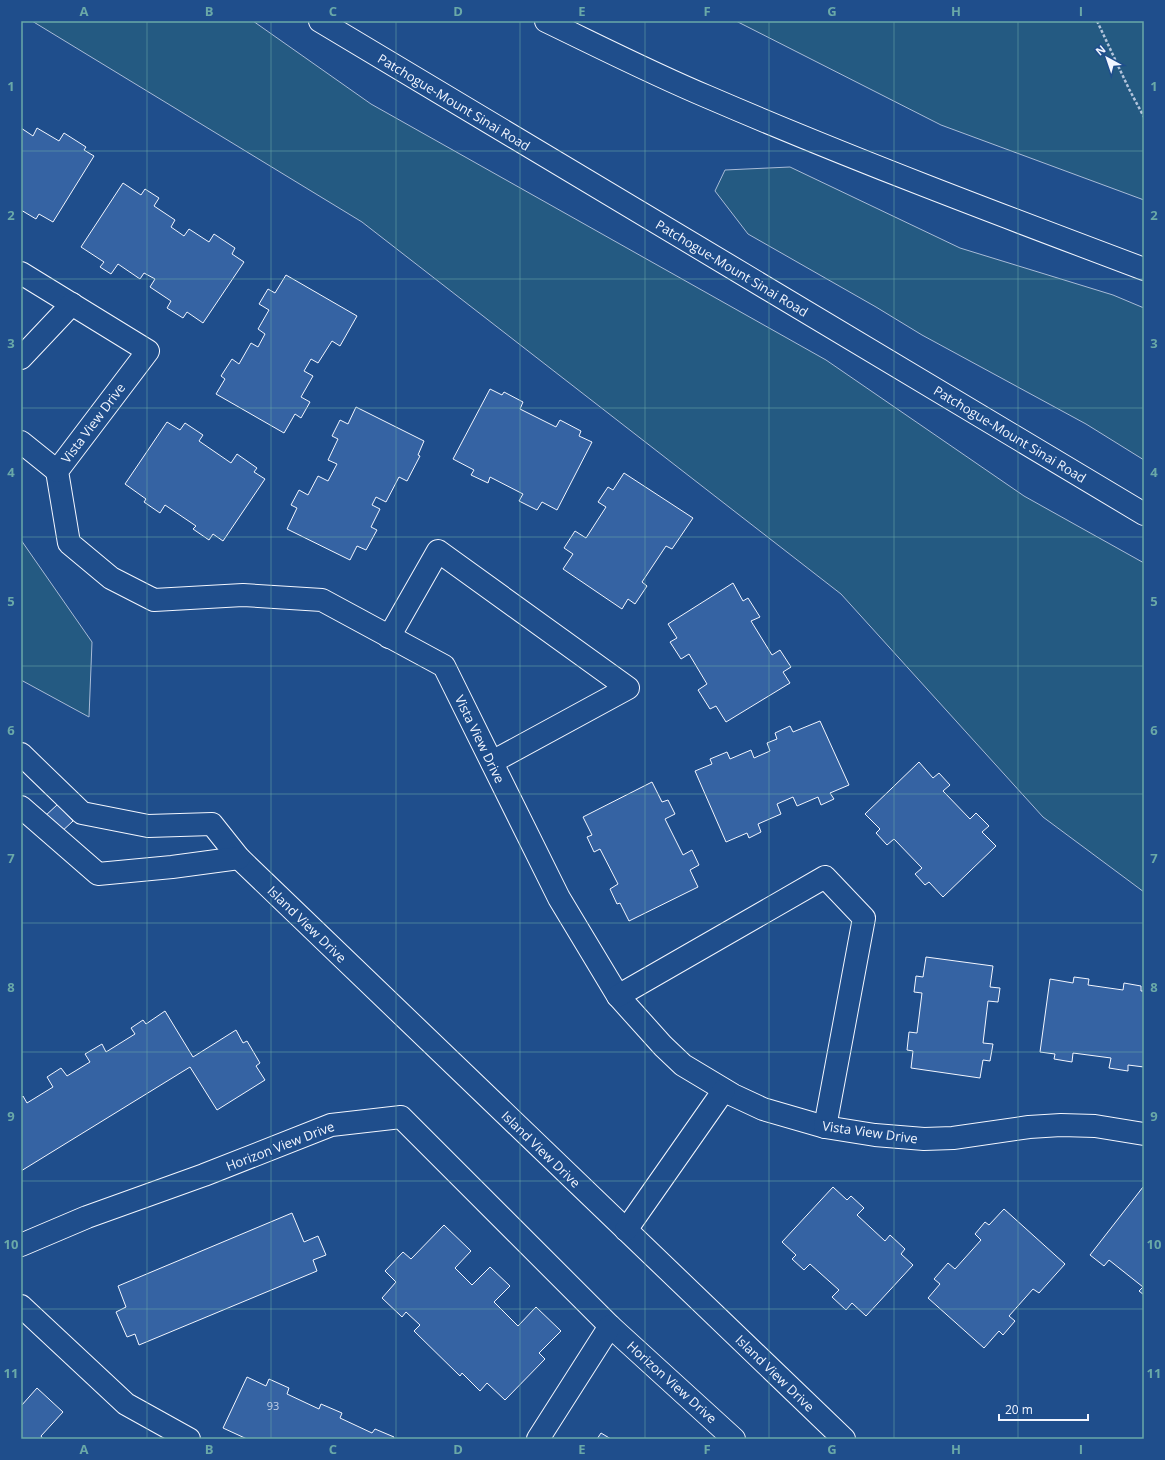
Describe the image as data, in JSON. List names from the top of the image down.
{
  "streets": {
    "main road": [
      "Patchogue-Mount Sinai Road",
      "Vista View Drive",
      "Island View Drive",
      "Horizon View Drive"
    ]
  },
  "house_numbers": ["93"],
  "scale_bar": "20 m",
  "north": "top left",
  "grid": {
    "columns": [
      "A",
      "B",
      "C",
      "D",
      "E",
      "F",
      "G",
      "H",
      "I"
    ],
    "rows": [
      "1",
      "2",
      "3",
      "4",
      "5",
      "6",
      "7",
      "8",
      "9",
      "10",
      "11"
    ]
  }
}
